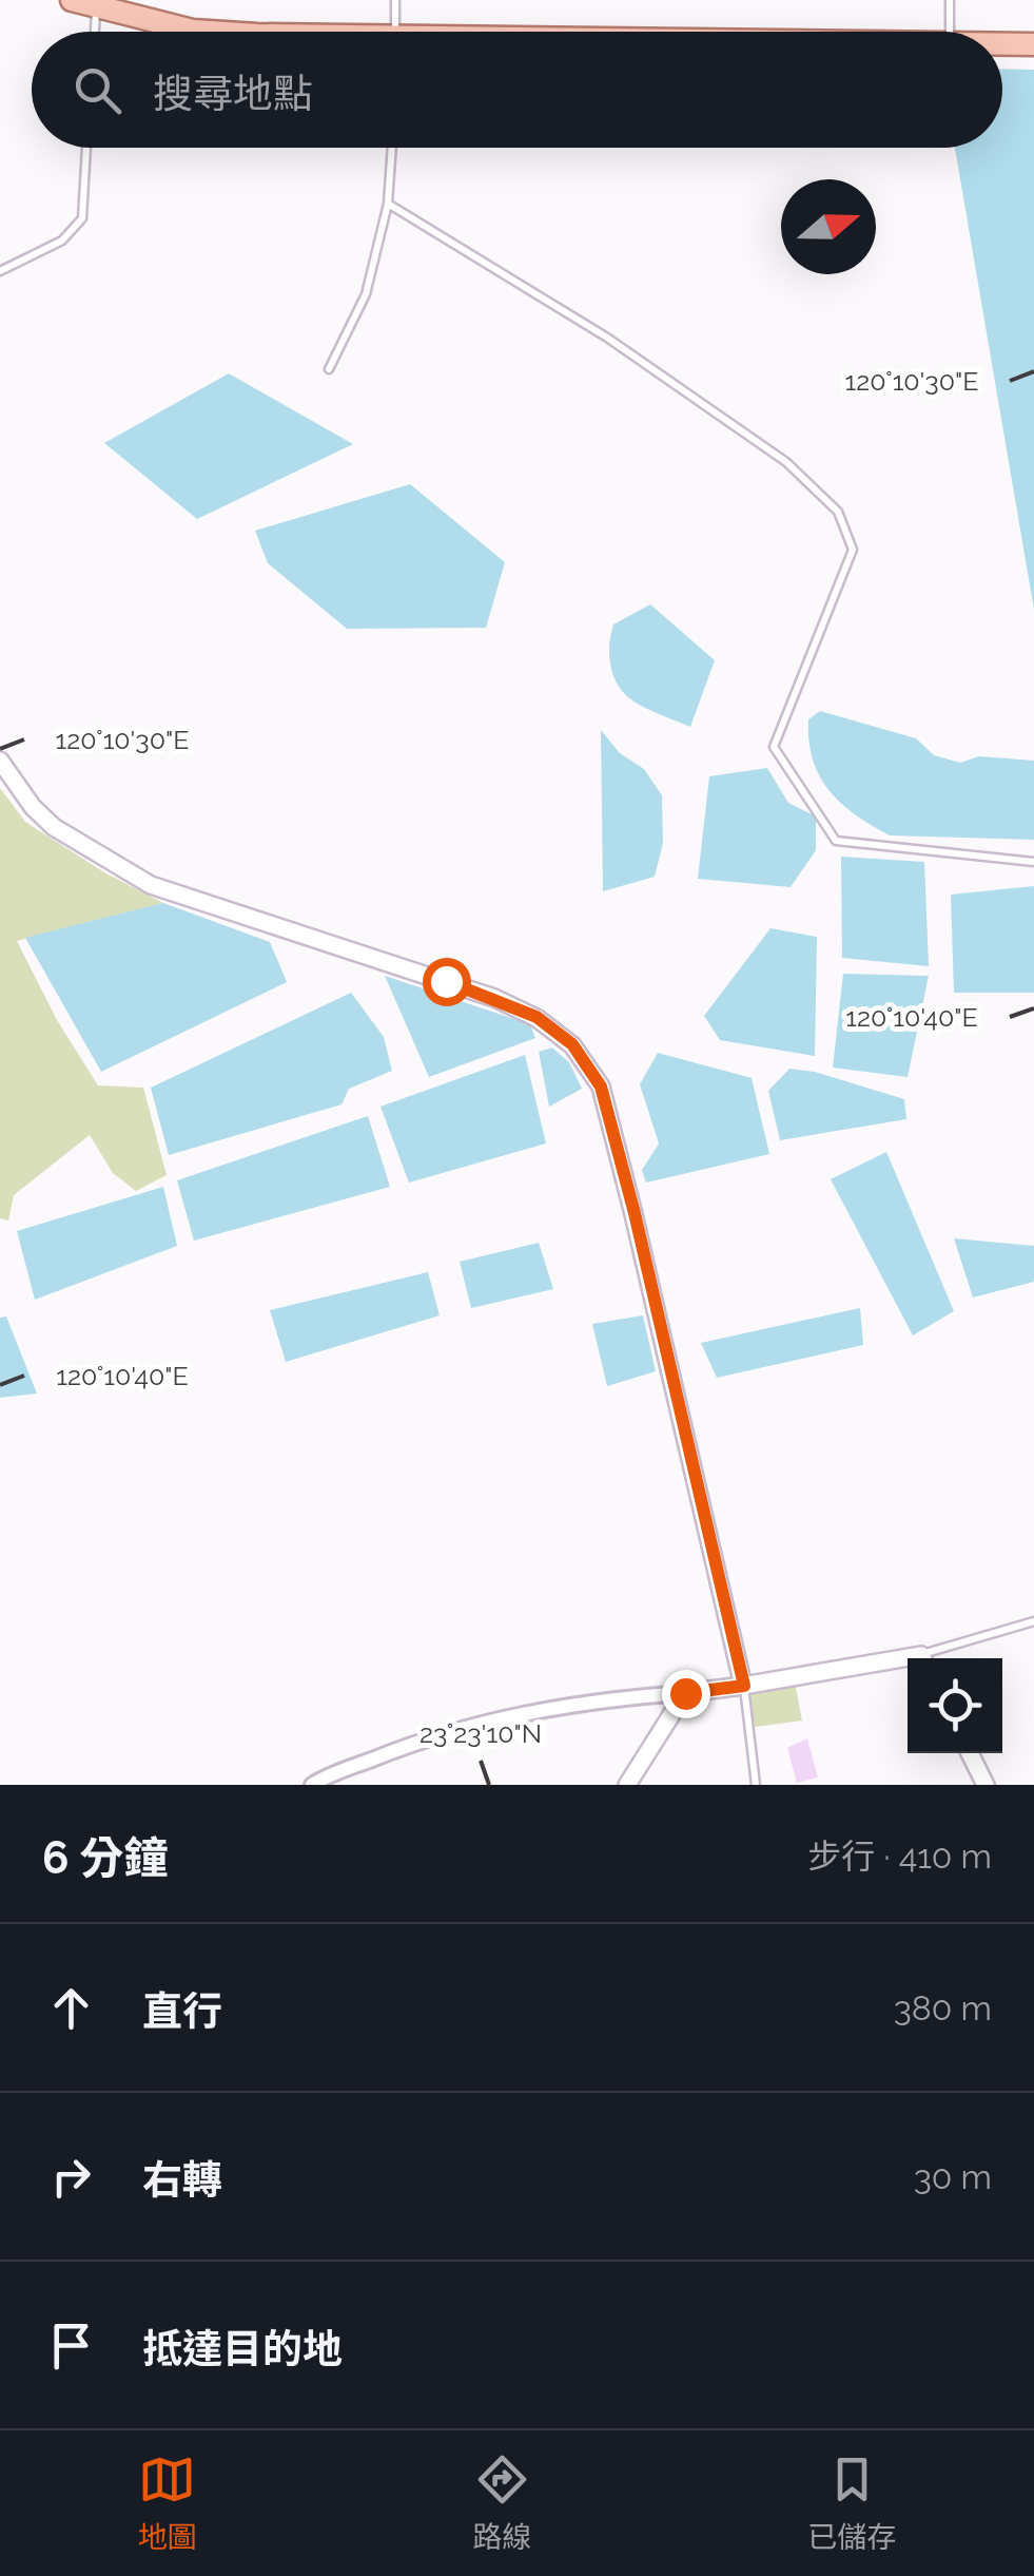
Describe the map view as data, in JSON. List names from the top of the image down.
{
  "north": "right",
  "page": {
    "search": "搜尋地點",
    "heading": ["6 分鐘", "步行 · 410 m"],
    "list": [
      ["直行", "380 m"],
      ["右轉", "30 m"],
      "抵達目的地"
    ],
    "nav": ["地圖", "路線", "已儲存"]
  },
  "coordinates": ["120°10'30\"E", "120°10'40\"E", "23°23'10\"N"]
}
